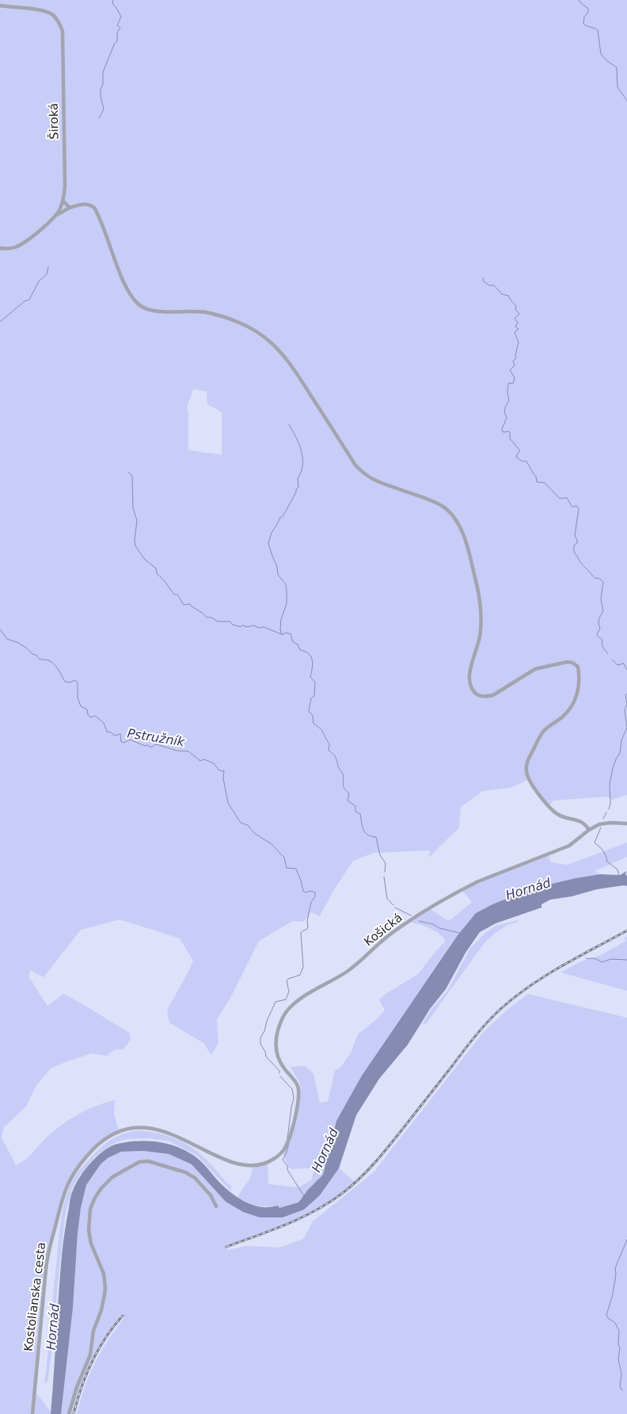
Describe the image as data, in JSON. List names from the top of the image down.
{
  "streets": {
    "street": ["Široká", "Košická", "Kostolianska cesta"]
  },
  "crossings": [
    ["Košická", "Kostolianska cesta"]
  ],
  "water": ["Pstružník", "Hornád"]
}
